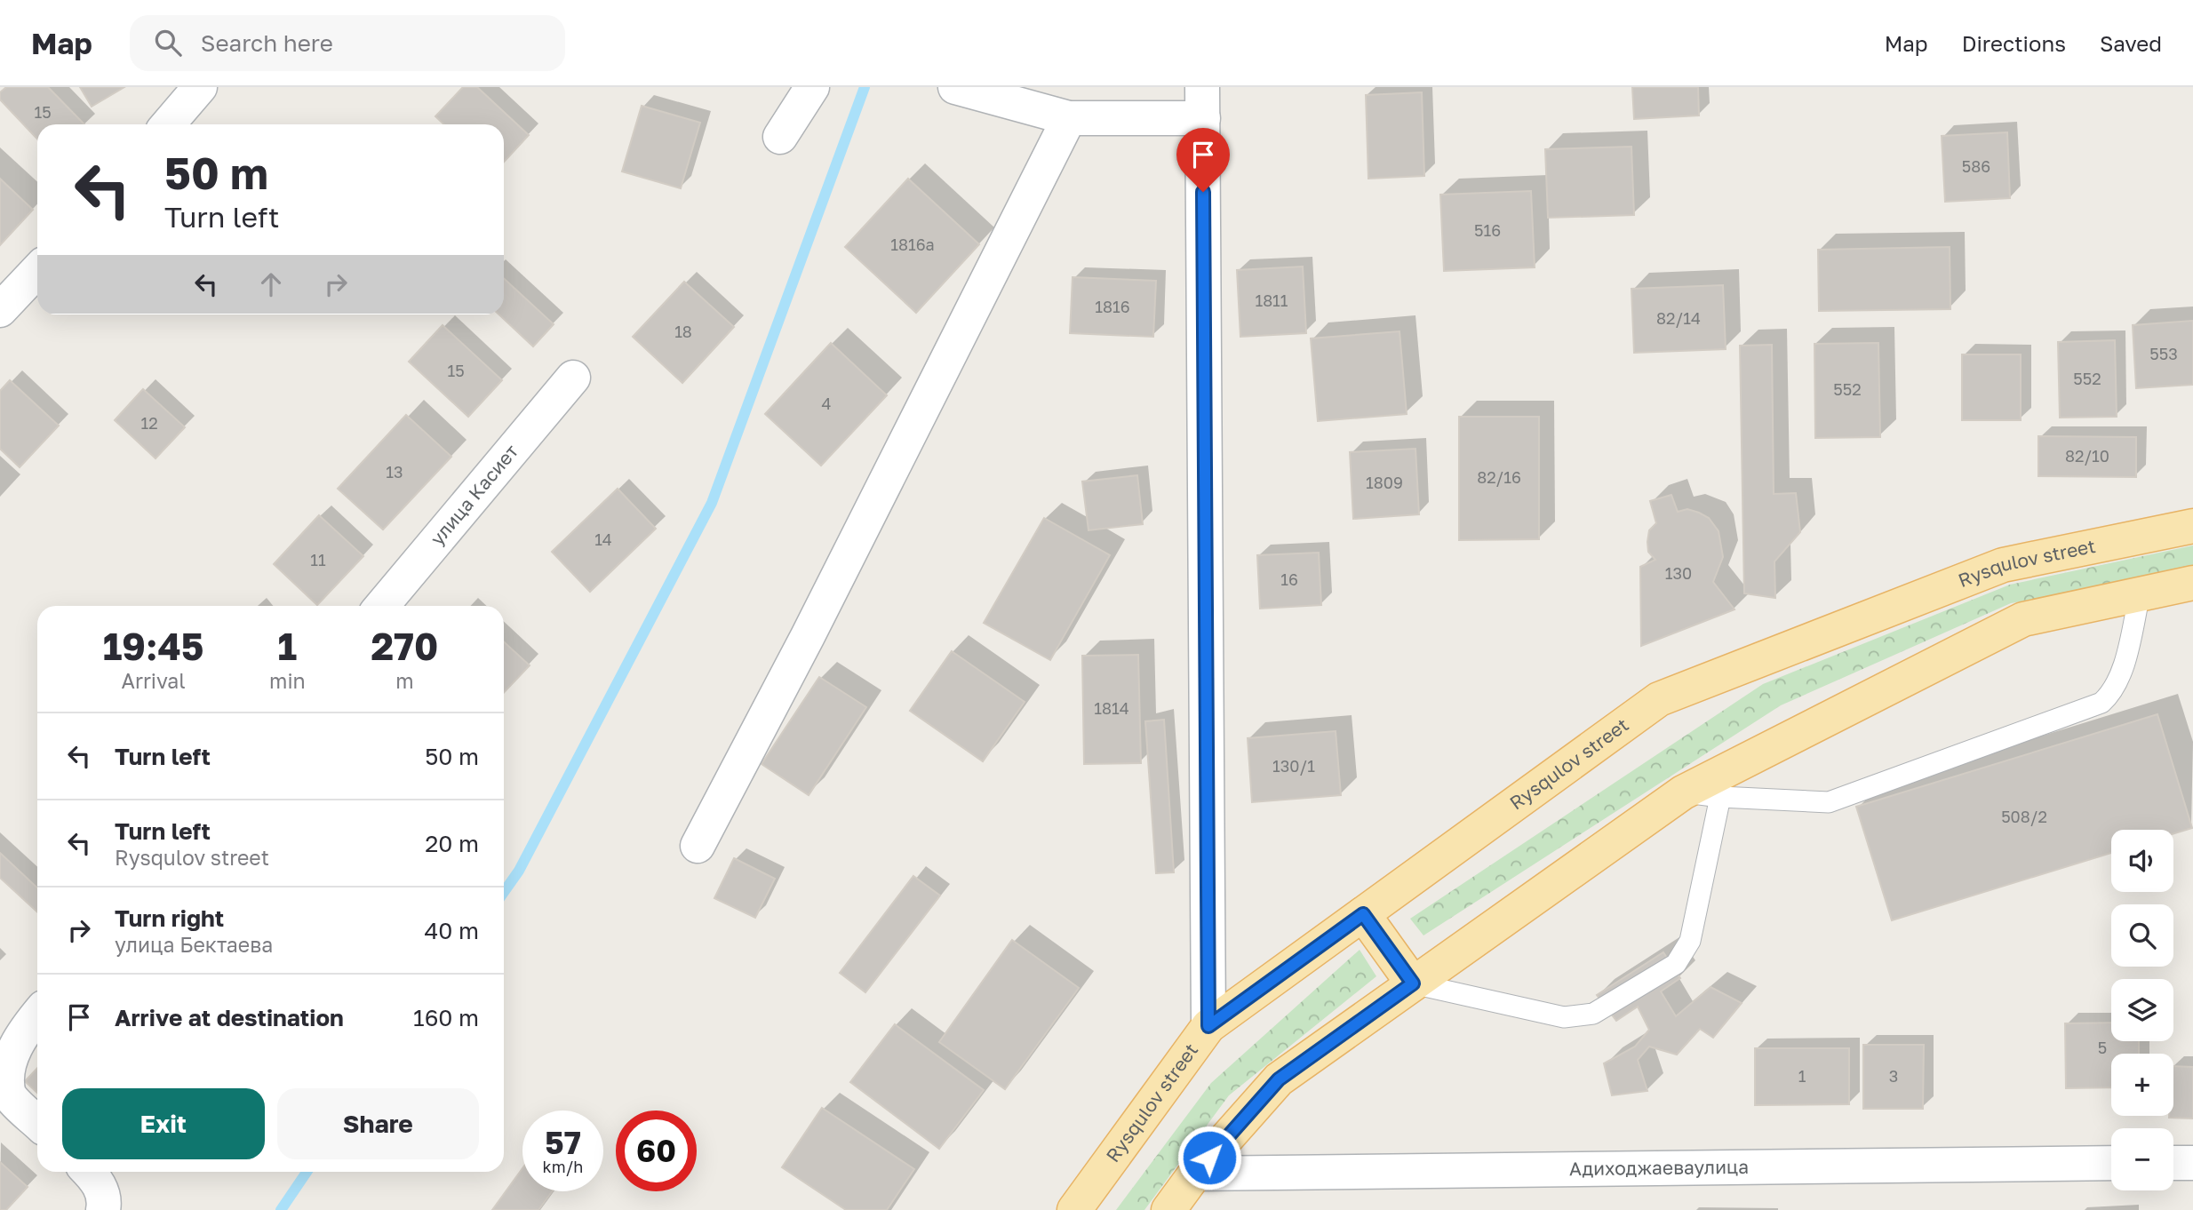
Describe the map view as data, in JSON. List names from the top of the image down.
{
  "streets": {
    "main road": ["Rysqulov street"],
    "street": ["улица Касиет", "Адиходжаеваулица"]
  },
  "house_numbers": [
    "15",
    "586",
    "516",
    "1816а",
    "1811",
    "1816",
    "82/14",
    "18",
    "553",
    "15",
    "552",
    "552",
    "4",
    "12",
    "82/10",
    "13",
    "82/16",
    "1809",
    "14",
    "11",
    "130",
    "16",
    "1814",
    "130/1",
    "508/2",
    "5",
    "1",
    "3"
  ],
  "page": {
    "header": "Map",
    "search": "Search here",
    "nav": ["Map", "Directions", "Saved"],
    "turn": ["50 m", "Turn left"],
    "eta": [
      "19:45",
      "Arrival",
      "1",
      "min",
      "270",
      "m"
    ],
    "list": [
      {
        "name": "Turn left",
        "value": "50 m"
      },
      {
        "name": "Turn left",
        "note": "Rysqulov street",
        "value": "20 m"
      },
      {
        "name": "Turn right",
        "note": "улица Бектаева",
        "value": "40 m"
      },
      {
        "name": "Arrive at destination",
        "value": "160 m"
      }
    ],
    "map_buttons": ["+", "−"],
    "buttons": ["Exit", "Share"],
    "speed": "57 km/h",
    "limit": "60"
  }
}
